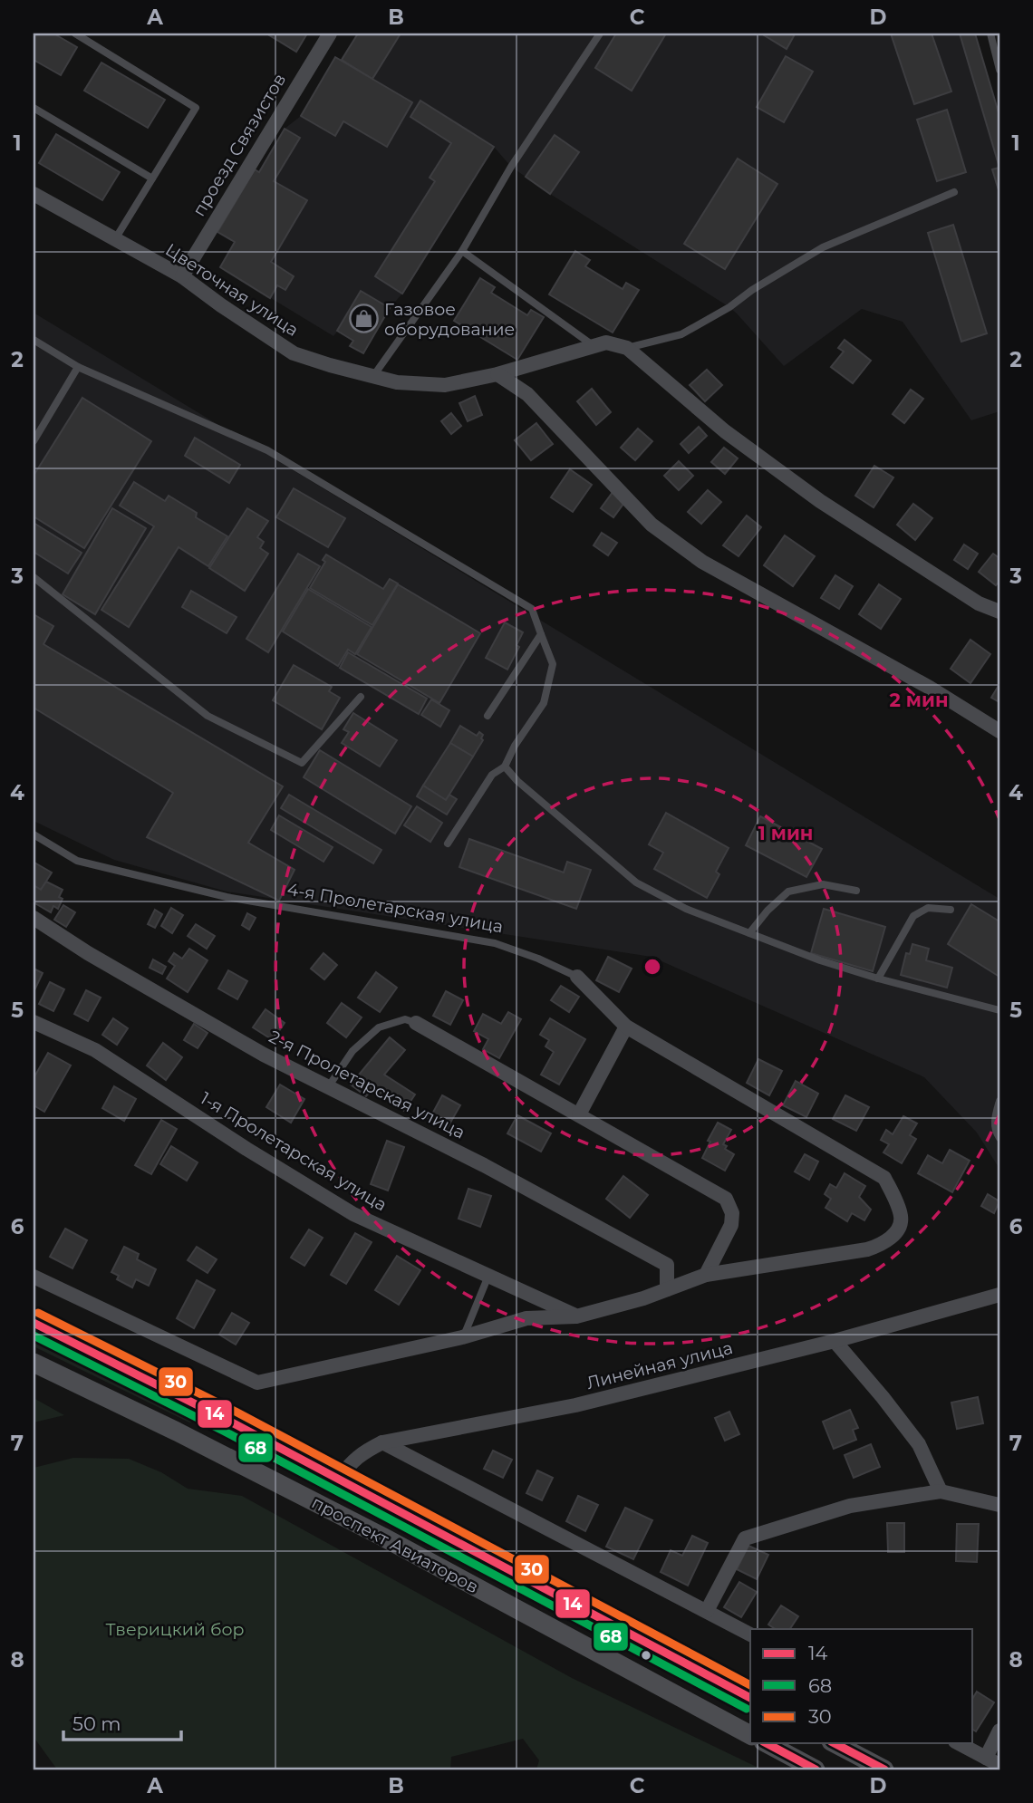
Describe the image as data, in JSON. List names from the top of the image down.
{
  "streets": {
    "main road": ["проспект Авиаторов"],
    "street": [
      "проезд Связистов",
      "Цветочная улица",
      "4-я Пролетарская улица",
      "2-я Пролетарская улица",
      "1-я Пролетарская улица",
      "Линейная улица"
    ]
  },
  "crossings": [
    ["проезд Связистов", "Цветочная улица"],
    ["Линейная улица", "проспект Авиаторов"]
  ],
  "parks": ["Тверицкий бор"],
  "places": {
    "shop": ["Газовое оборудование"]
  },
  "lines": ["transit line 30", "transit line 14", "transit line 68"],
  "legend": ["14", "68", "30"],
  "scale_bar": "50 m",
  "grid": {
    "columns": [
      "A",
      "B",
      "C",
      "D"
    ],
    "rows": [
      "1",
      "2",
      "3",
      "4",
      "5",
      "6",
      "7",
      "8"
    ]
  },
  "rings": ["2 мин", "1 мин"]
}
